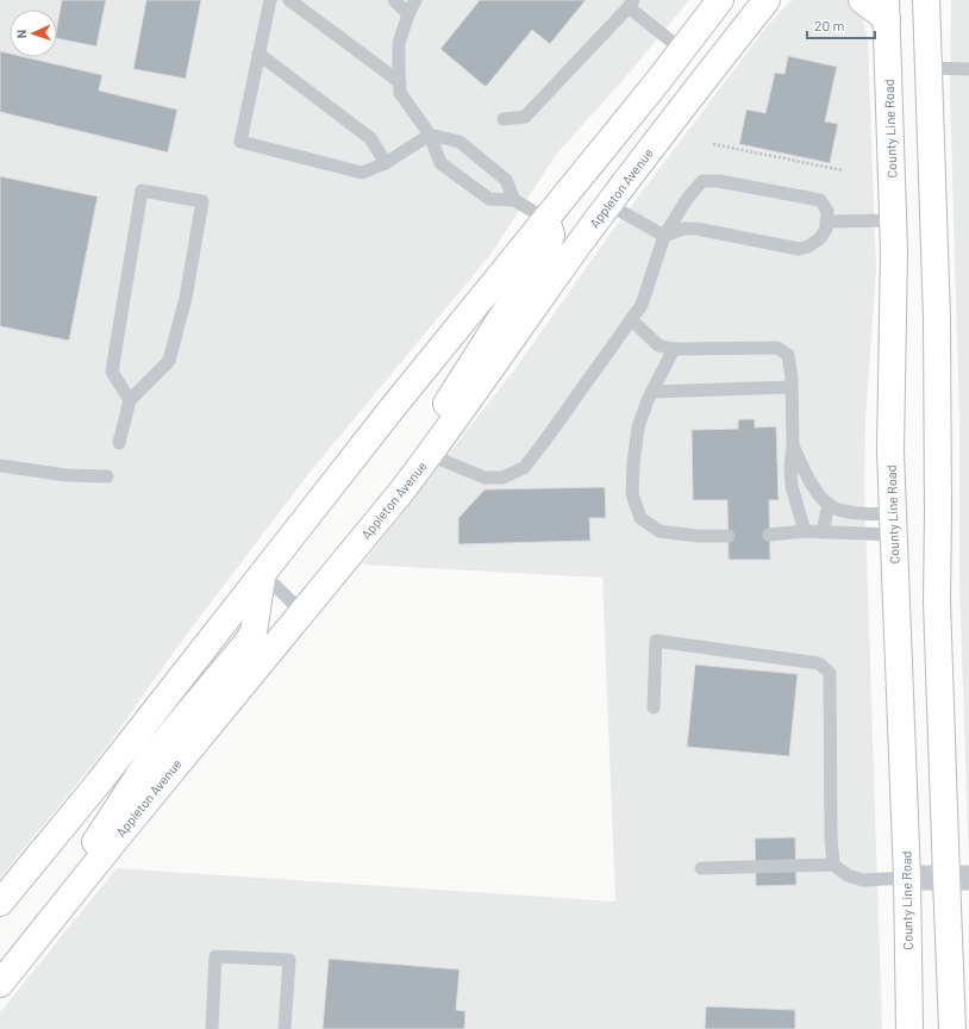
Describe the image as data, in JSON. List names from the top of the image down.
{
  "streets": {
    "main road": ["County Line Road", "Appleton Avenue"]
  },
  "scale_bar": "20 m",
  "north": "left"
}
